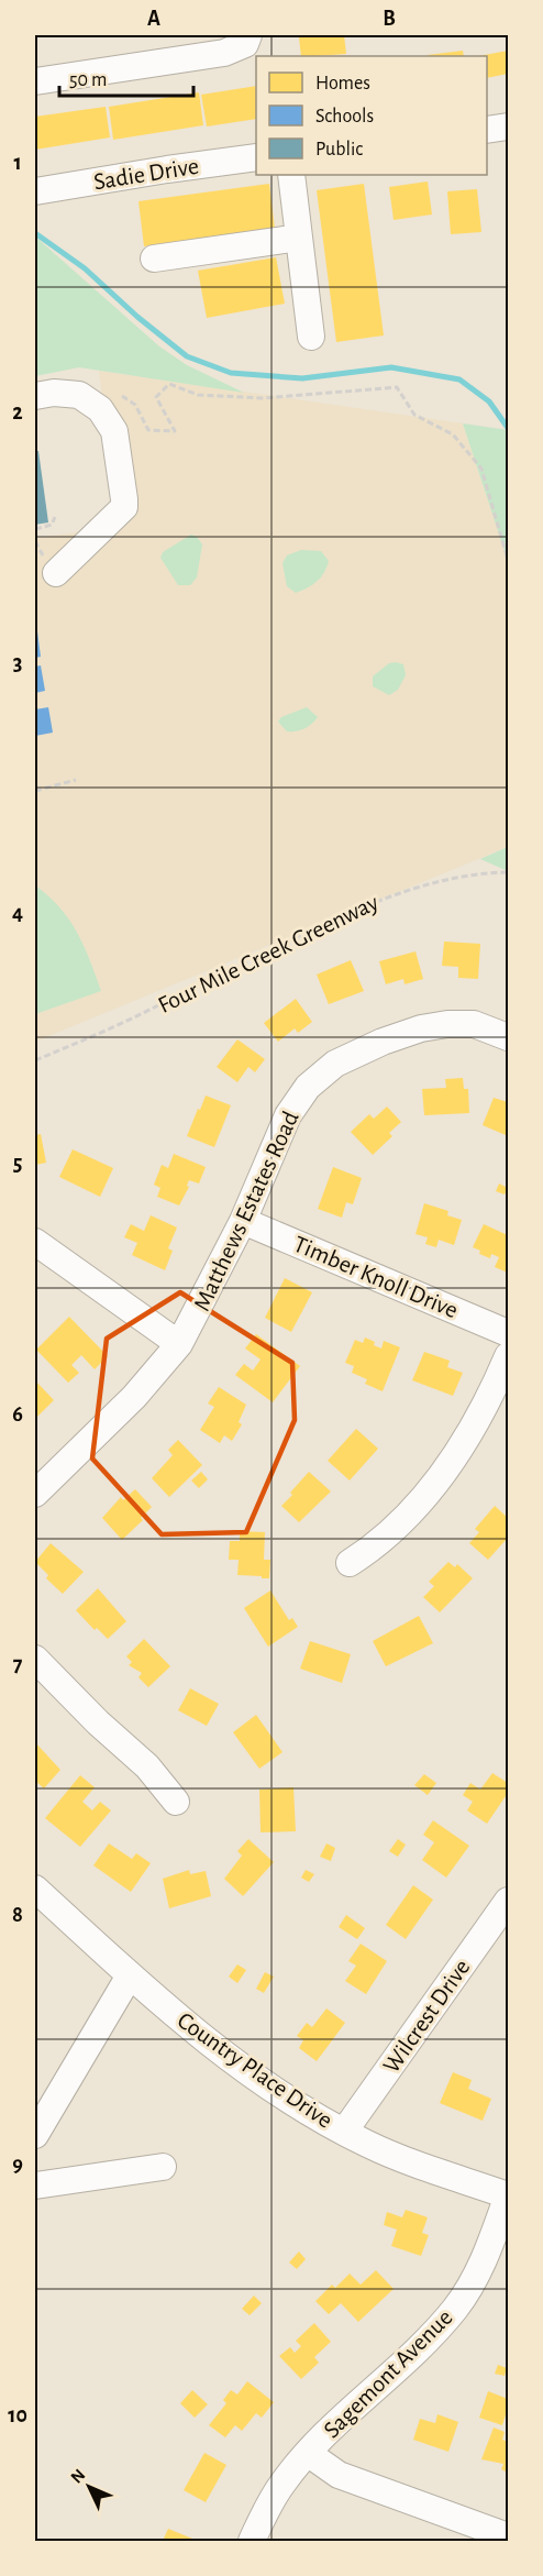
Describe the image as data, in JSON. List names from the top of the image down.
{
  "streets": {
    "street": [
      "Sadie Drive",
      "Matthews Estates Road",
      "Timber Knoll Drive",
      "Wilcrest Drive",
      "Country Place Drive",
      "Sagemont Avenue"
    ],
    "path": ["Four Mile Creek Greenway"]
  },
  "crossings": [
    ["Matthews Estates Road", "Timber Knoll Drive"],
    ["Wilcrest Drive", "Country Place Drive"],
    ["Country Place Drive", "Sagemont Avenue"]
  ],
  "legend": ["Homes", "Schools", "Public"],
  "scale_bar": "50 m",
  "north": "top left",
  "grid": {
    "columns": ["A", "B"],
    "rows": [
      "1",
      "2",
      "3",
      "4",
      "5",
      "6",
      "7",
      "8",
      "9",
      "10"
    ]
  }
}
